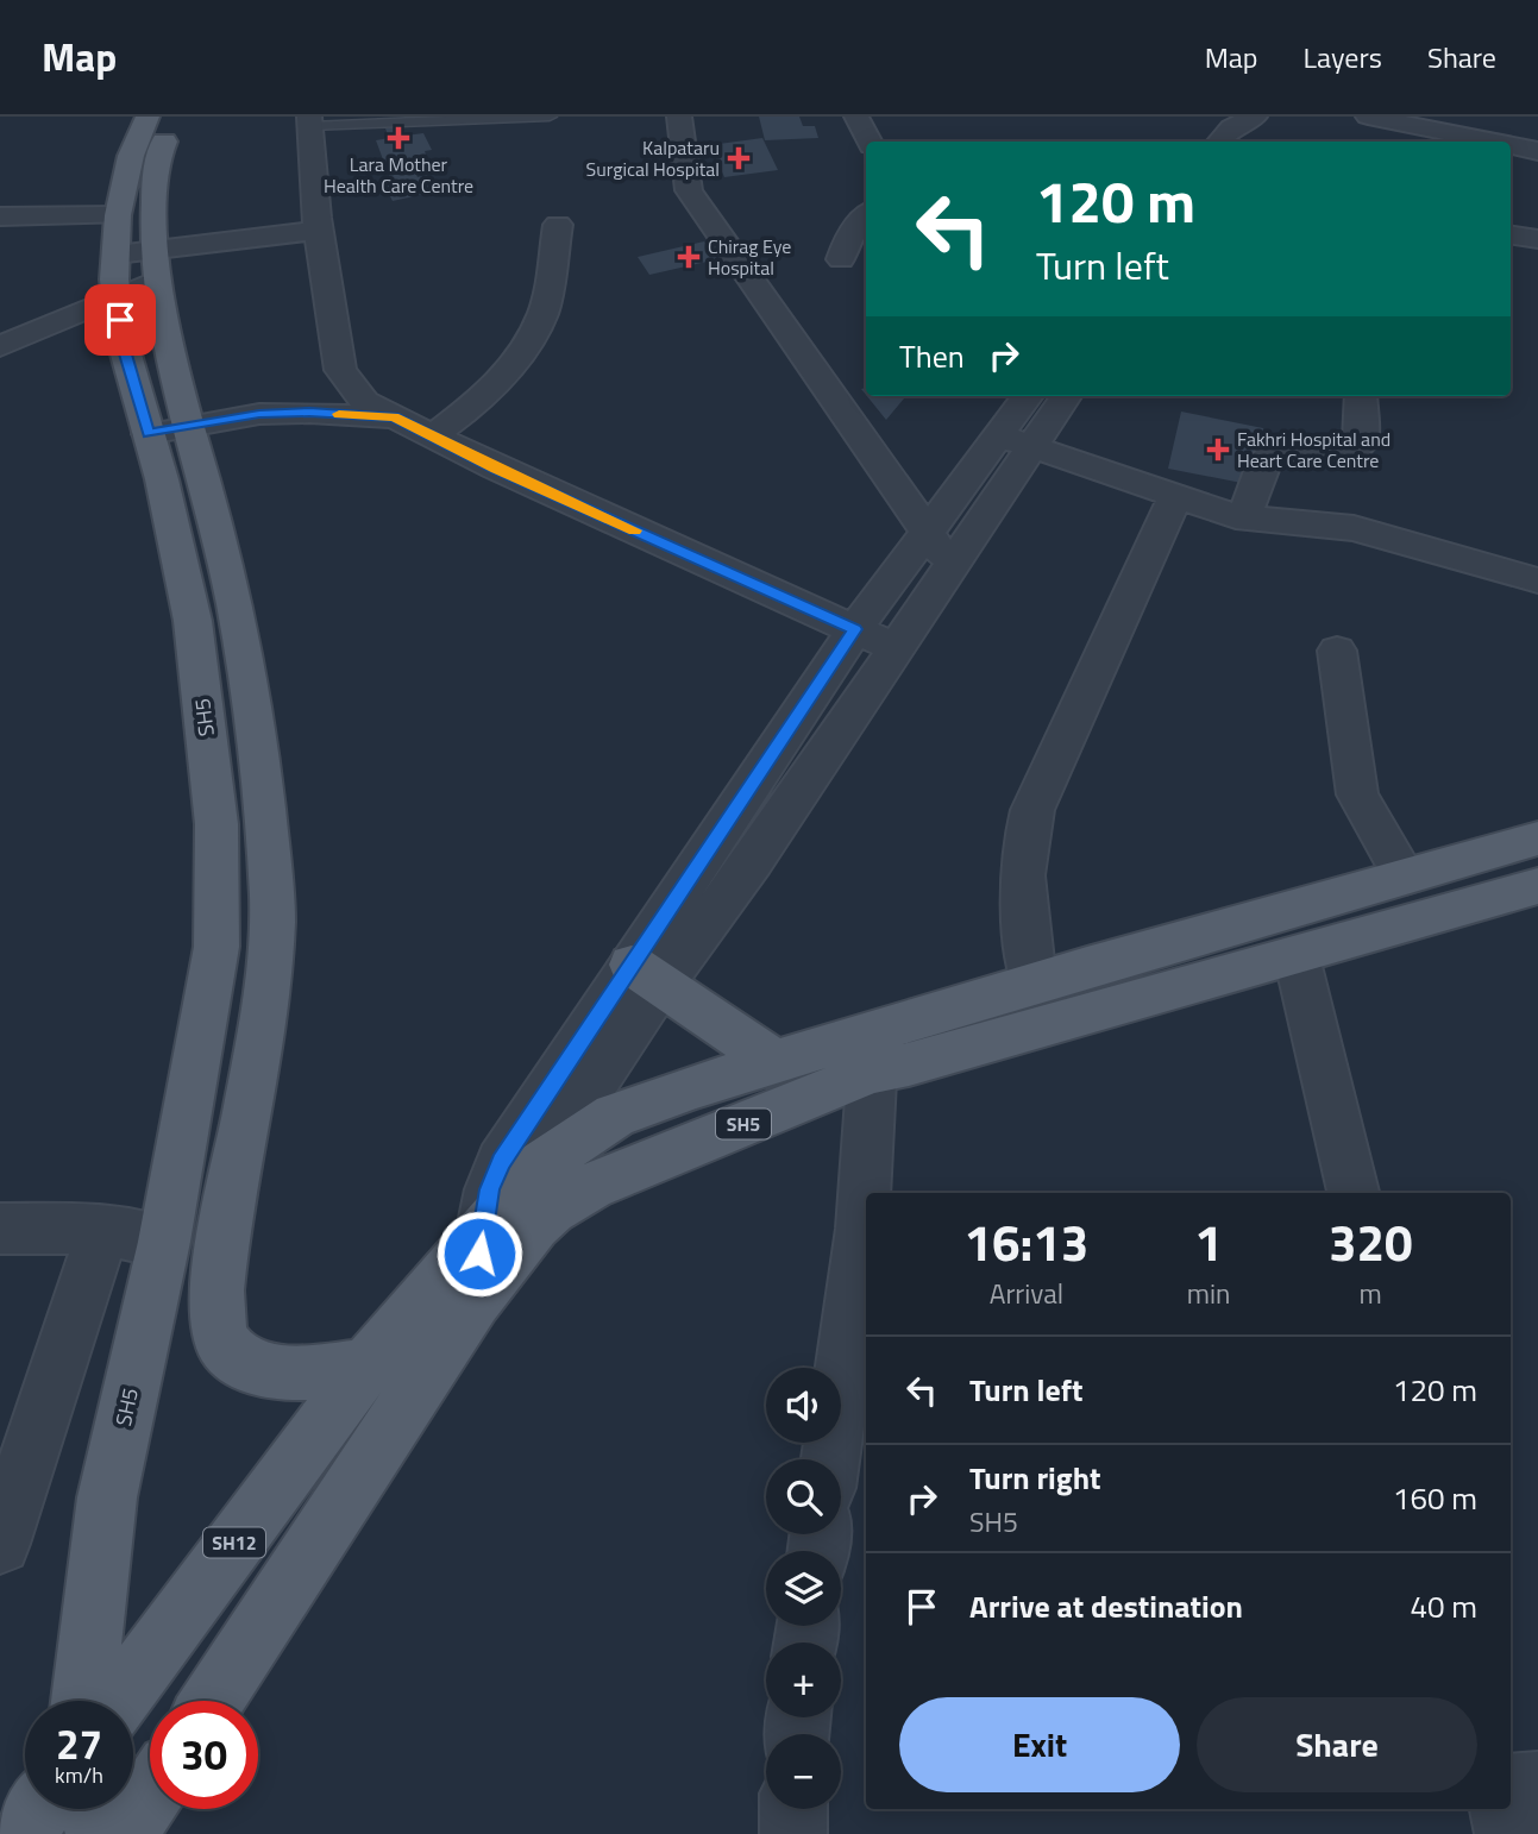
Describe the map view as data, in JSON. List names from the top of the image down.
{
  "streets": {
    "main road": ["SH5", "SH12"]
  },
  "crossings": [
    ["SH5", "SH12"]
  ],
  "places": {
    "health": [
      "Lara Mother Health Care Centre",
      "Kalpataru Surgical Hospital",
      "Chirag Eye Hospital",
      "Fakhri Hospital and Heart Care Centre"
    ]
  },
  "page": {
    "header": "Map",
    "nav": ["Map", "Layers", "Share"],
    "turn": ["120 m", "Turn left"],
    "then": "Then",
    "eta": [
      "16:13",
      "Arrival",
      "1",
      "min",
      "320",
      "m"
    ],
    "list": [
      {
        "name": "Turn left",
        "value": "120 m"
      },
      {
        "name": "Turn right",
        "note": "SH5",
        "value": "160 m"
      },
      {
        "name": "Arrive at destination",
        "value": "40 m"
      }
    ],
    "map_buttons": ["+", "−"],
    "buttons": ["Exit", "Share"],
    "speed": "27 km/h",
    "limit": "30"
  }
}
